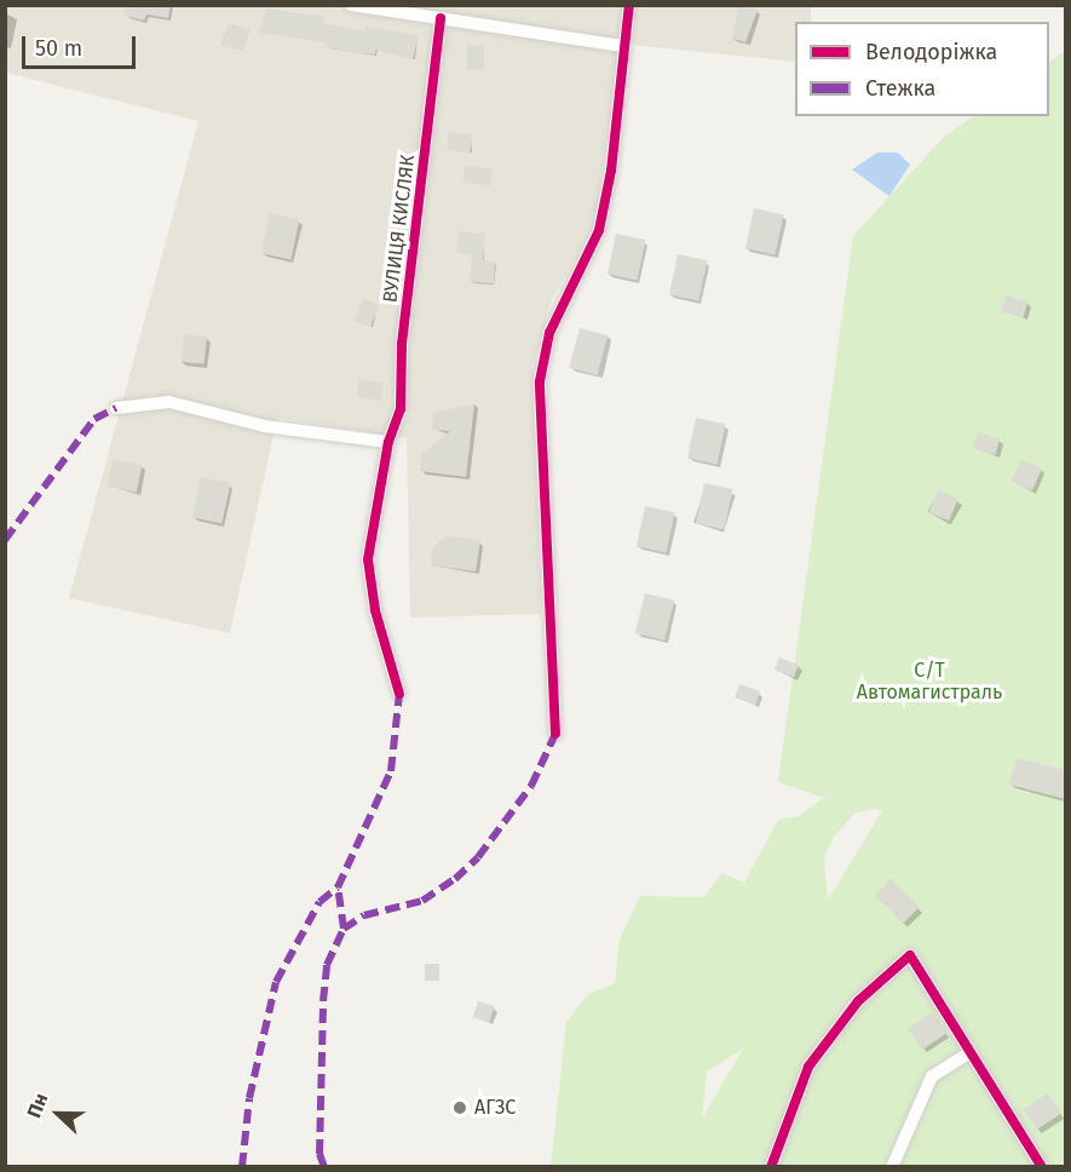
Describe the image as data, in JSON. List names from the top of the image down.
{
  "streets": {
    "street": ["ВУЛИЦЯ КИСЛЯК"]
  },
  "parks": ["С/Т Автомагистраль"],
  "places": ["АГЗС"],
  "legend": ["Велодоріжка", "Стежка"],
  "scale_bar": "50 m",
  "north": "left"
}
